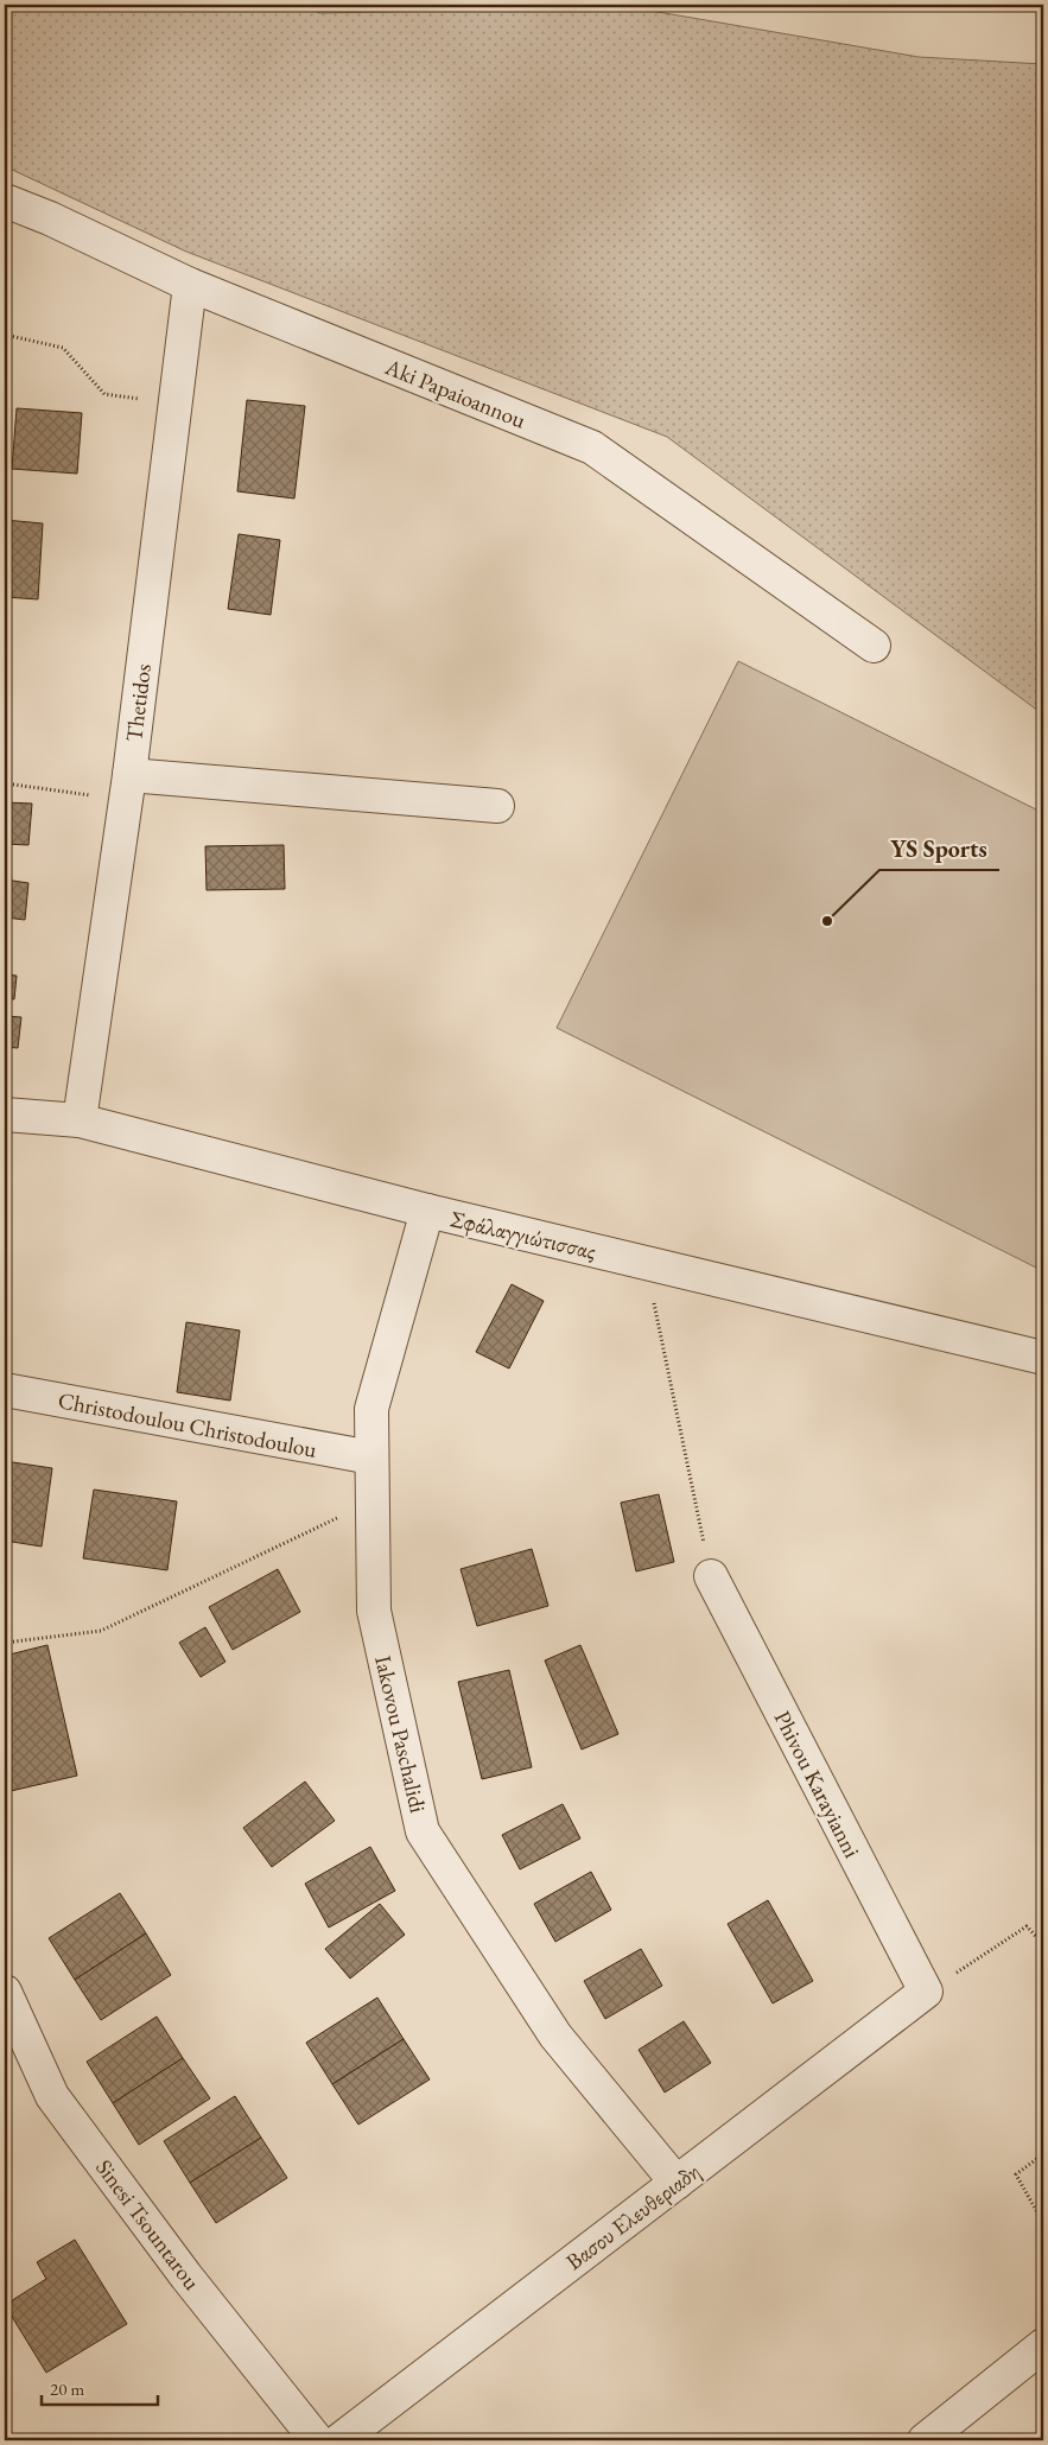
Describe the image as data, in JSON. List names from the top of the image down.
{
  "streets": {
    "street": [
      "Aki Papaioannou",
      "Thetidos",
      "Σφάλαγγιώτισσας",
      "Christodoulou Christodoulou",
      "Iakovou Paschalidi",
      "Phivou Karayianni",
      "Βασου Ελευθεριαδη",
      "Sinesi Tsountarou"
    ]
  },
  "crossings": [
    ["Aki Papaioannou", "Thetidos"],
    ["Thetidos", "Σφάλαγγιώτισσας"],
    ["Σφάλαγγιώτισσας", "Iakovou Paschalidi"],
    ["Christodoulou Christodoulou", "Iakovou Paschalidi"],
    ["Iakovou Paschalidi", "Βασου Ελευθεριαδη"],
    ["Phivou Karayianni", "Βασου Ελευθεριαδη"]
  ],
  "places": ["YS Sports"],
  "scale_bar": "20 m"
}
